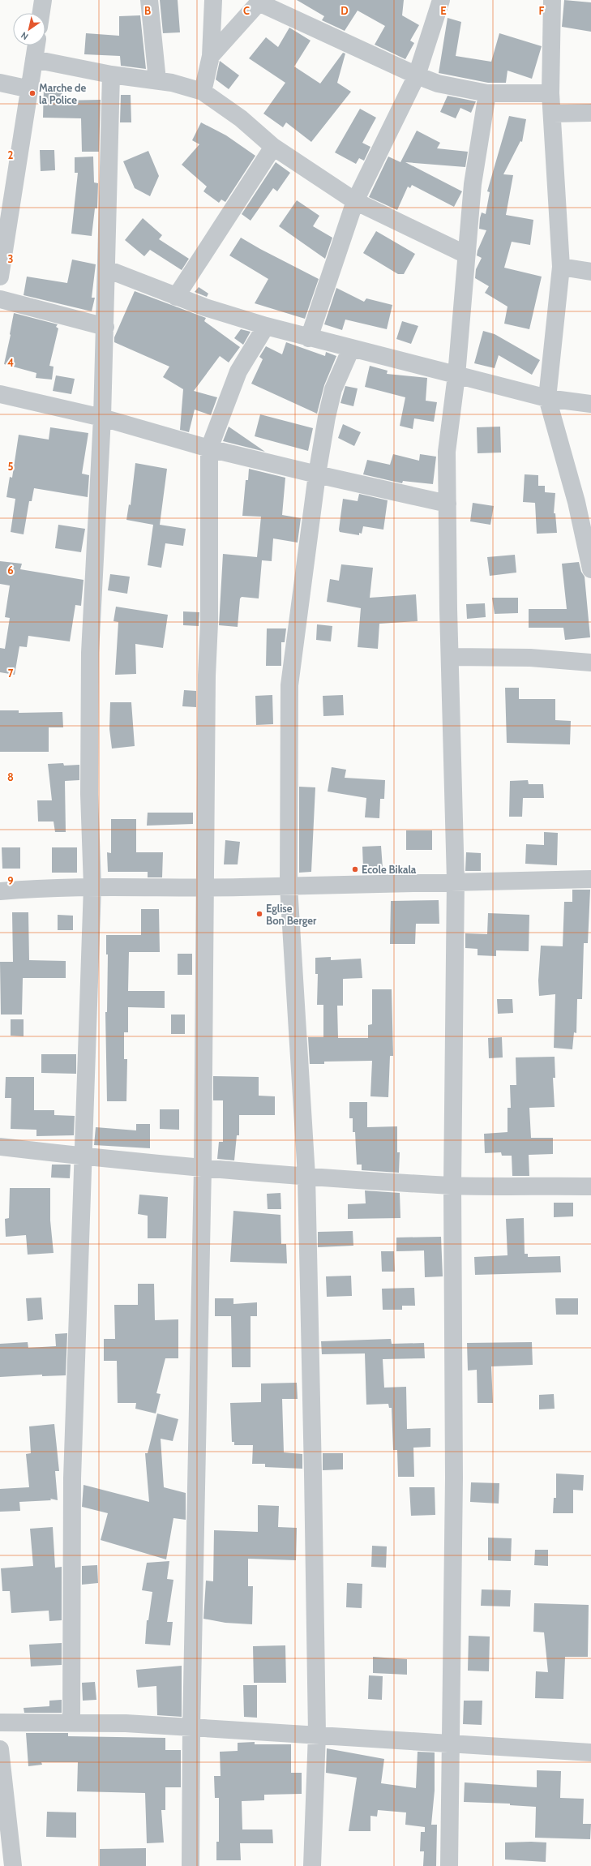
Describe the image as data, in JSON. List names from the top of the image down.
{
  "places": ["Marche de la Police", "Ecole Bikala", "Eglise Bon Berger"],
  "north": "bottom left",
  "grid": {
    "columns": [
      "B",
      "C",
      "D",
      "E",
      "F"
    ],
    "rows": [
      "2",
      "3",
      "4",
      "5",
      "6",
      "7",
      "8",
      "9"
    ]
  }
}
